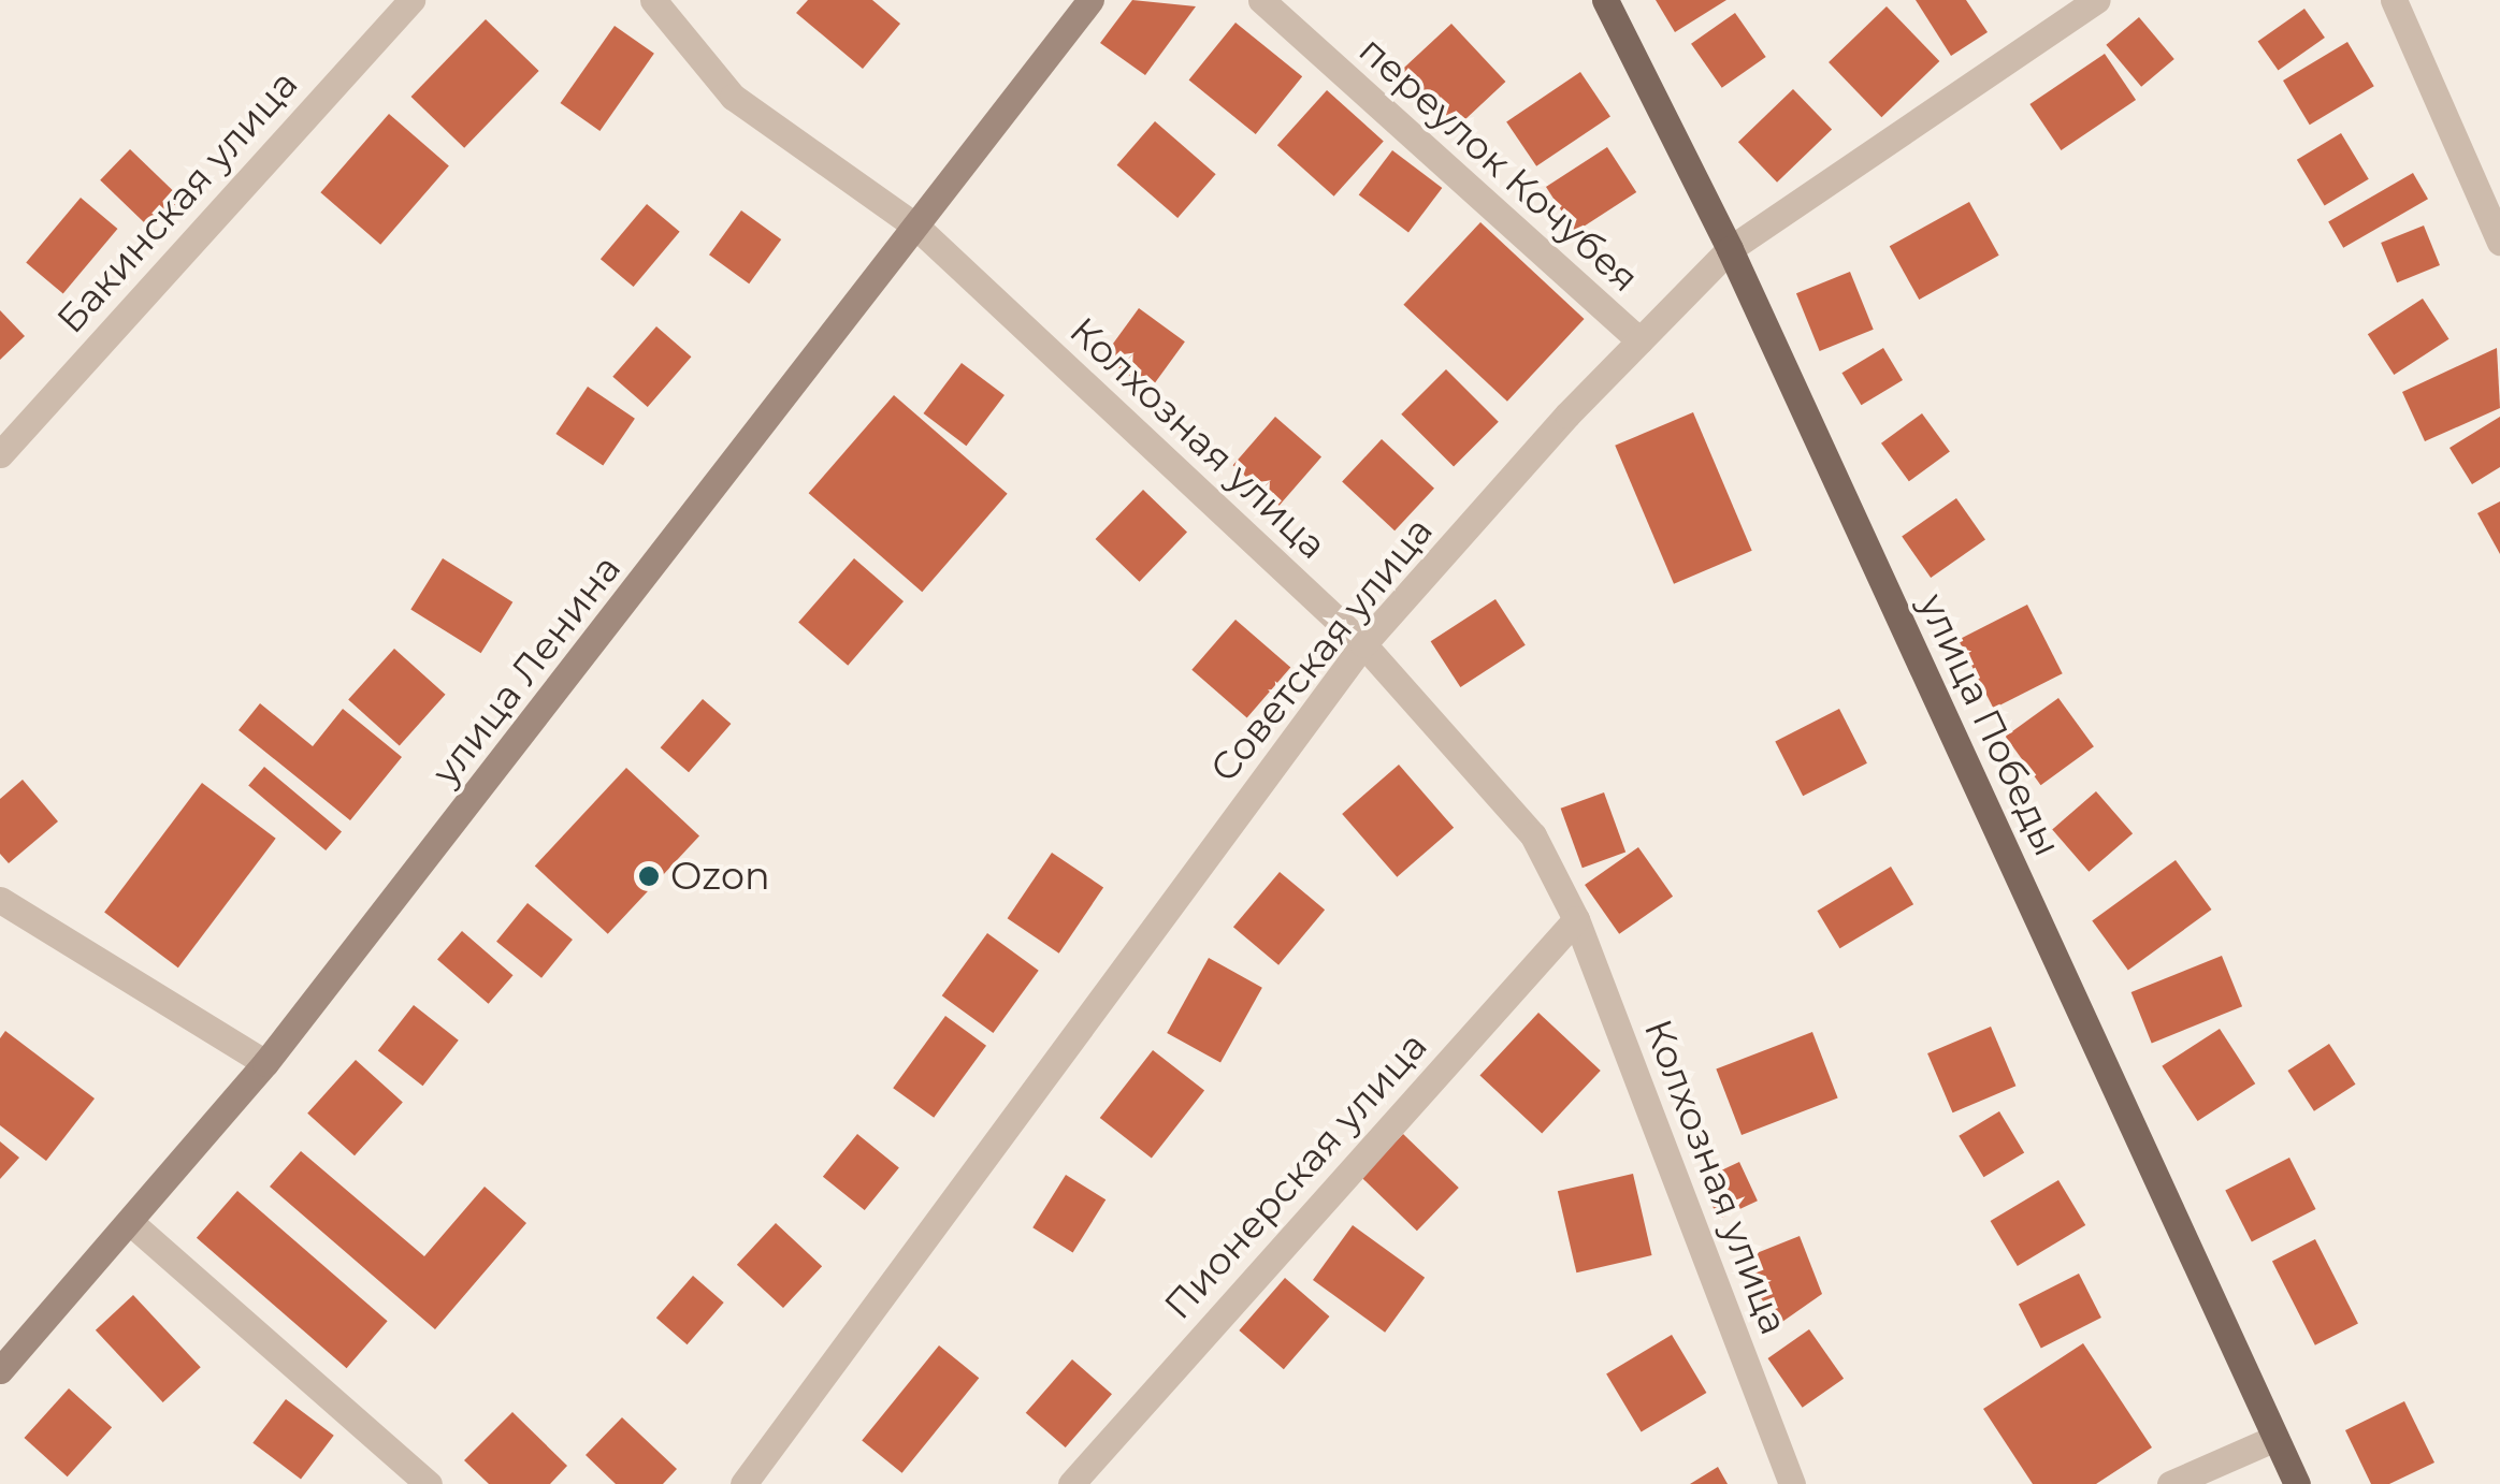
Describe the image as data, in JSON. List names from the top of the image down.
{
  "streets": {
    "main road": ["улица Ленина", "улица Победы"],
    "street": [
      "переулок Кочубея",
      "Бакинская улица",
      "Колхозная улица",
      "Советская улица",
      "Пионерская улица"
    ]
  },
  "crossings": [
    ["переулок Кочубея", "Советская улица"],
    ["Колхозная улица", "Советская улица"],
    ["Колхозная улица", "улица Ленина"],
    ["Колхозная улица", "Пионерская улица"],
    ["Советская улица", "улица Победы"]
  ],
  "places": ["Ozon"]
}
